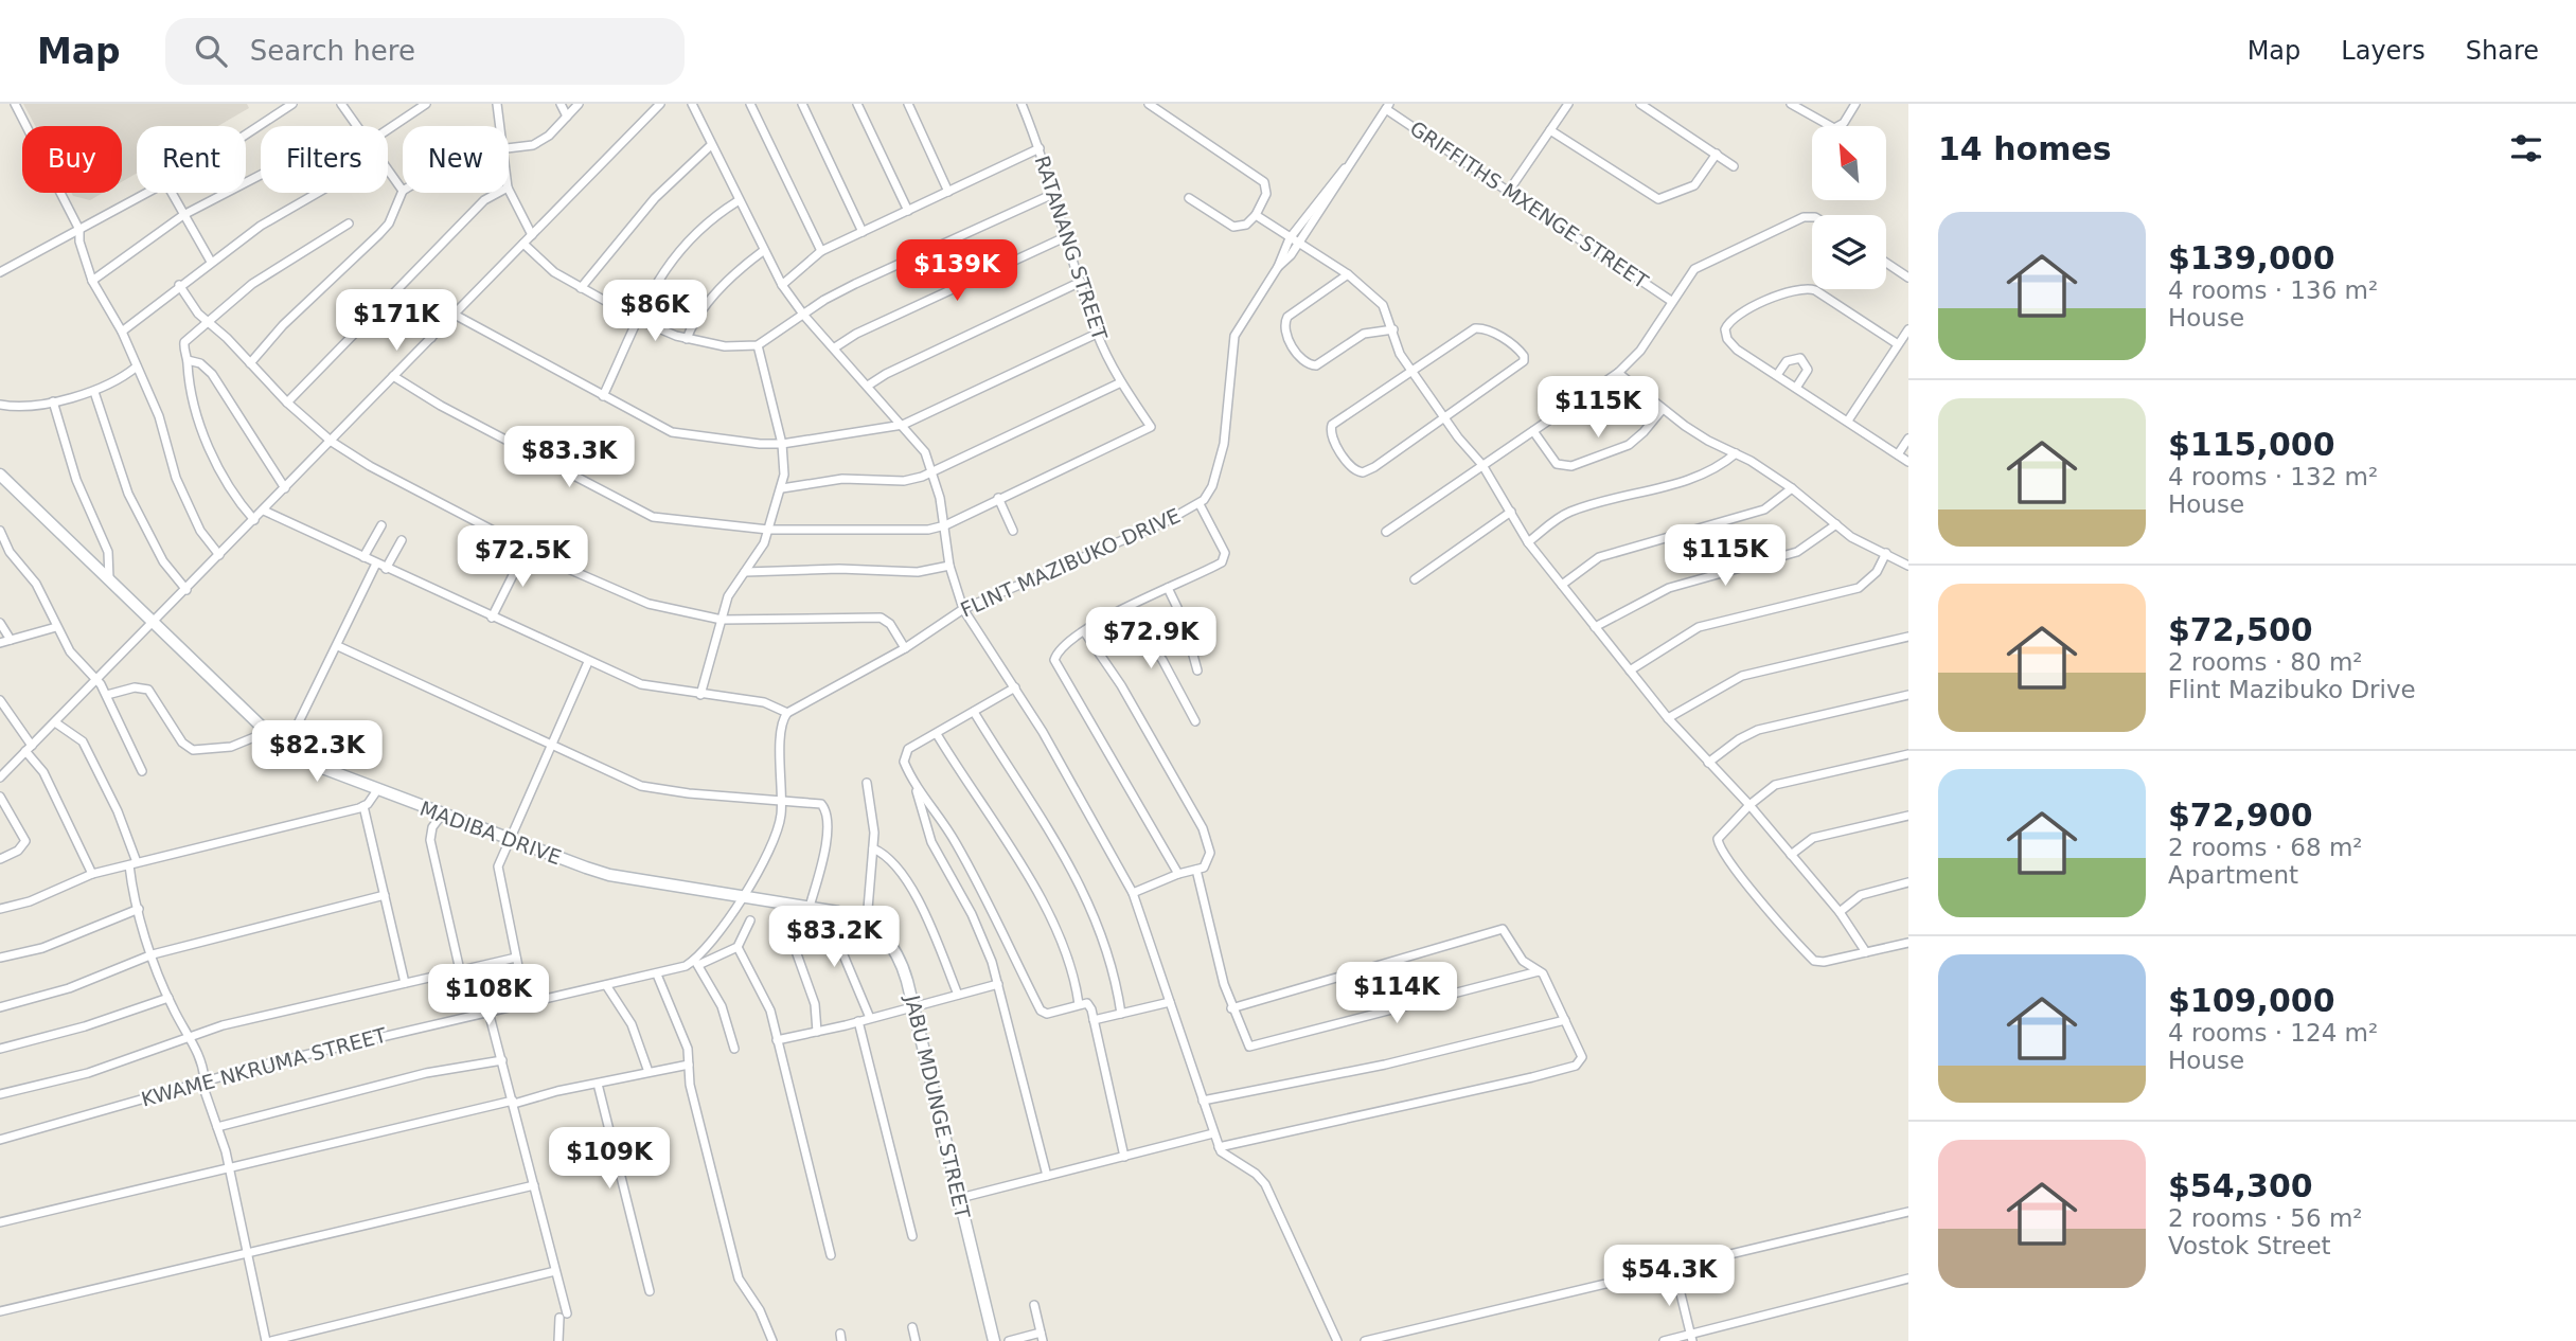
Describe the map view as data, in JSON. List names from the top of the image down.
{
  "streets": {
    "street": [
      "GRIFFITHS MXENGE STREET",
      "RATANANG STREET",
      "FLINT MAZIBUKO DRIVE",
      "MADIBA DRIVE",
      "KWAME NKRUMA STREET",
      "JABU MDUNGE STREET"
    ]
  },
  "crossings": [
    ["GRIFFITHS MXENGE STREET", "FLINT MAZIBUKO DRIVE"],
    ["MADIBA DRIVE", "JABU MDUNGE STREET"]
  ],
  "north": "top left",
  "page": {
    "header": "Map",
    "search": "Search here",
    "nav": ["Map", "Layers", "Share"],
    "heading": "14 homes",
    "chip": [
      "Buy",
      "Rent",
      "Filters",
      "New"
    ],
    "list": [
      {
        "name": "$139,000",
        "note": "4 rooms · 136 m² · House"
      },
      {
        "name": "$115,000",
        "note": "4 rooms · 132 m² · House"
      },
      {
        "name": "$72,500",
        "note": "2 rooms · 80 m² · Flint Mazibuko Drive"
      },
      {
        "name": "$72,900",
        "note": "2 rooms · 68 m² · Apartment"
      },
      {
        "name": "$109,000",
        "note": "4 rooms · 124 m² · House"
      },
      {
        "name": "$54,300",
        "note": "2 rooms · 56 m² · Vostok Street"
      }
    ],
    "price": [
      "$139K",
      "$86K",
      "$171K",
      "$115K",
      "$83.3K",
      "$115K",
      "$72.5K",
      "$72.9K",
      "$82.3K",
      "$83.2K",
      "$114K",
      "$108K",
      "$109K",
      "$54.3K"
    ]
  }
}
